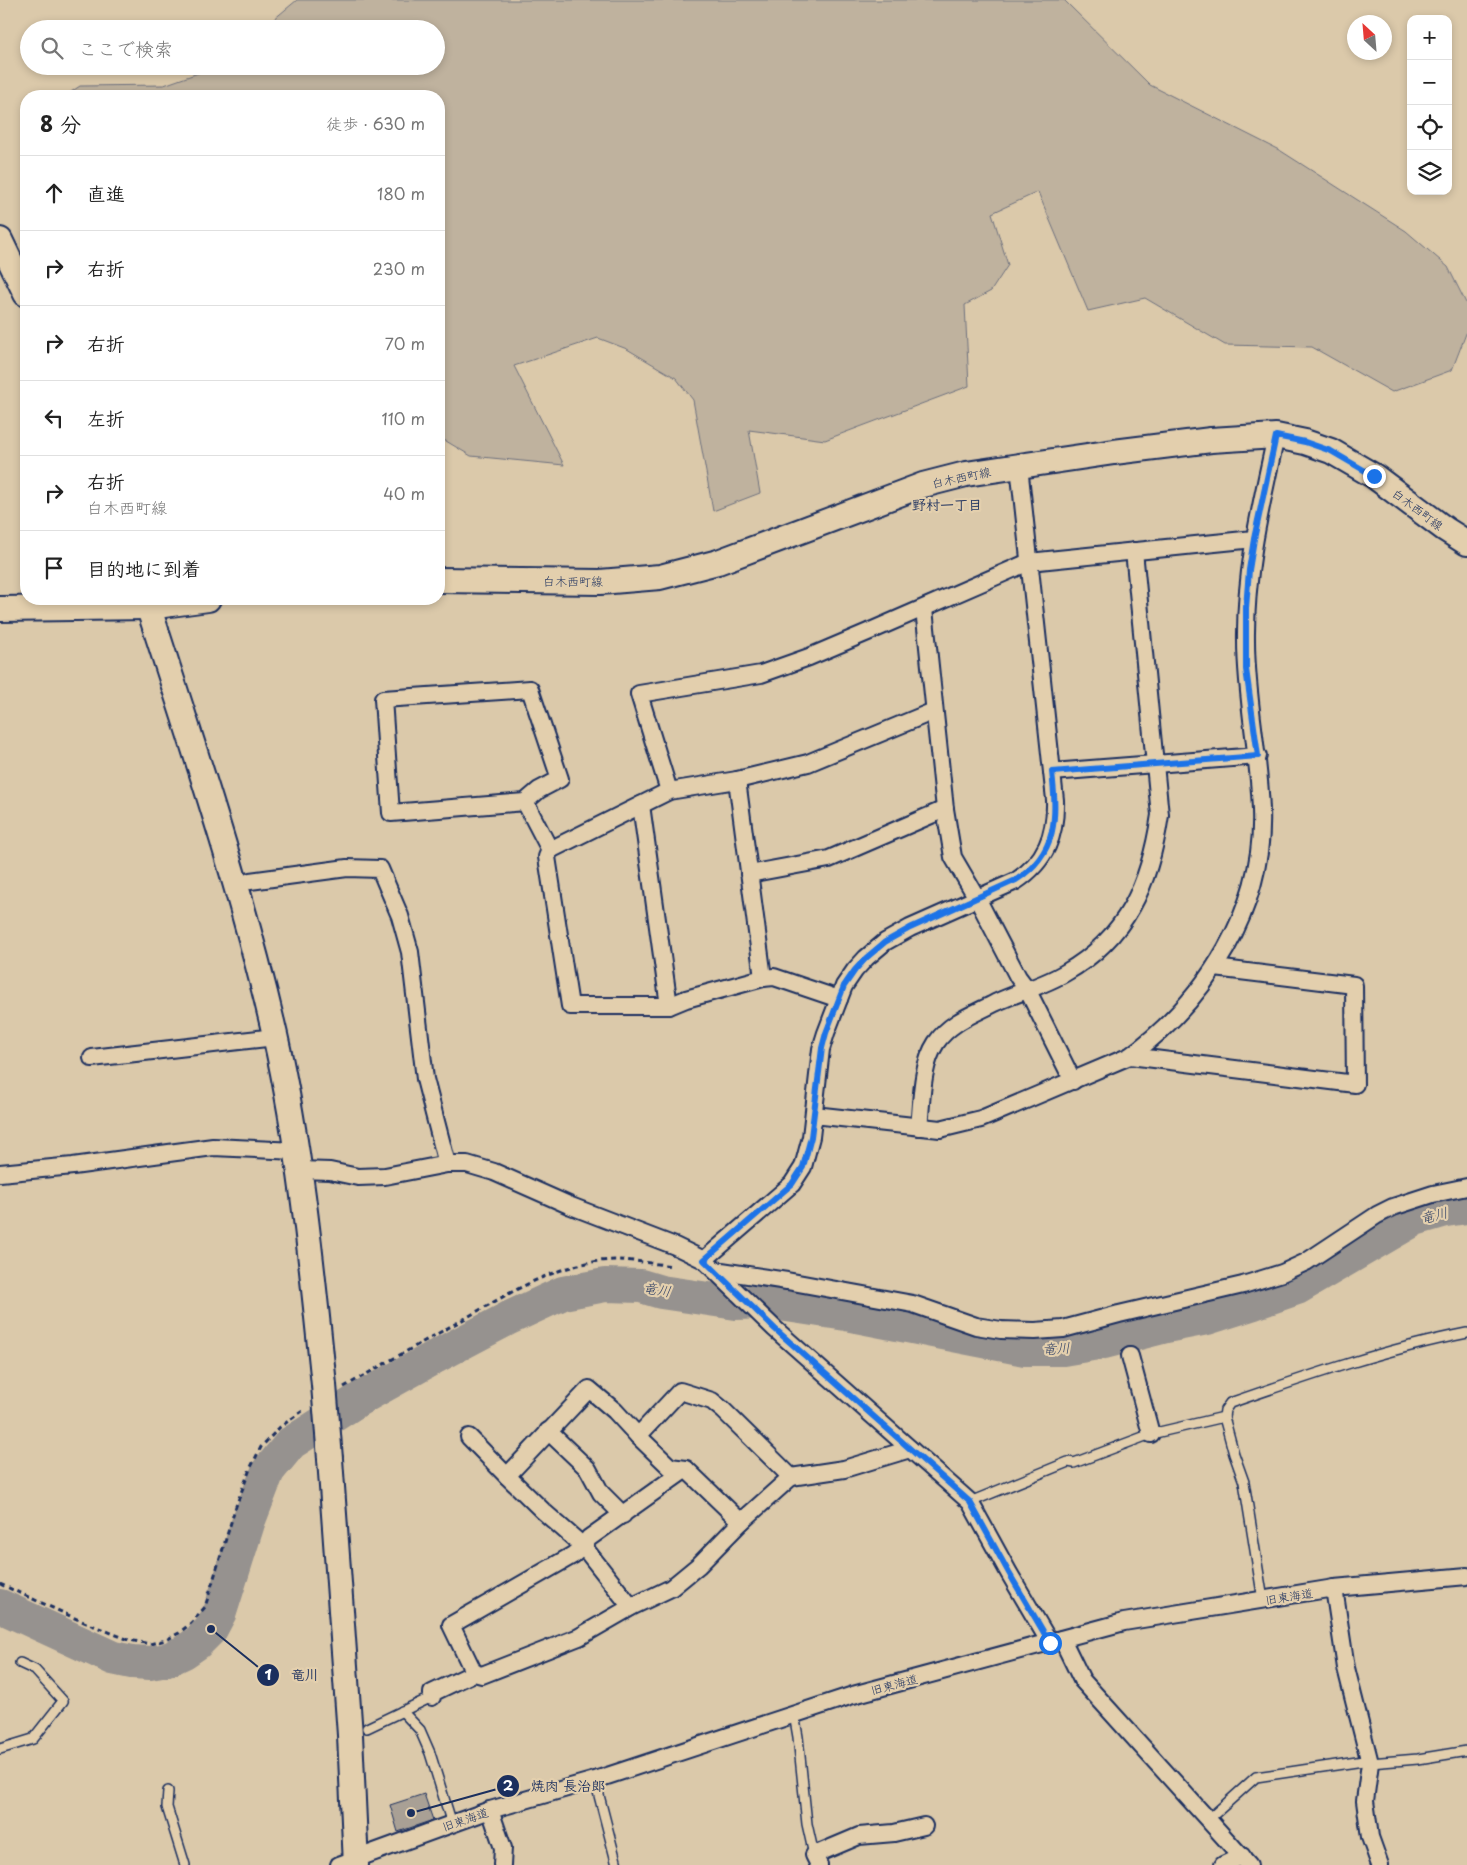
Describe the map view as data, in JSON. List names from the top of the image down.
{
  "streets": {
    "street": ["白木西町線", "旧東海道"]
  },
  "districts": ["野村一丁目"],
  "water": ["竜川"],
  "places": ["竜川", "焼肉 長治郎"],
  "north": "top left",
  "page": {
    "map_buttons": ["+", "−"],
    "search": "ここで検索",
    "heading": ["8 分", "徒歩 · 630 m"],
    "list": [
      ["直進", "180 m"],
      ["右折", "230 m"],
      ["右折", "70 m"],
      ["左折", "110 m"],
      ["右折", "白木西町線", "40 m"],
      "目的地に到着"
    ]
  }
}
